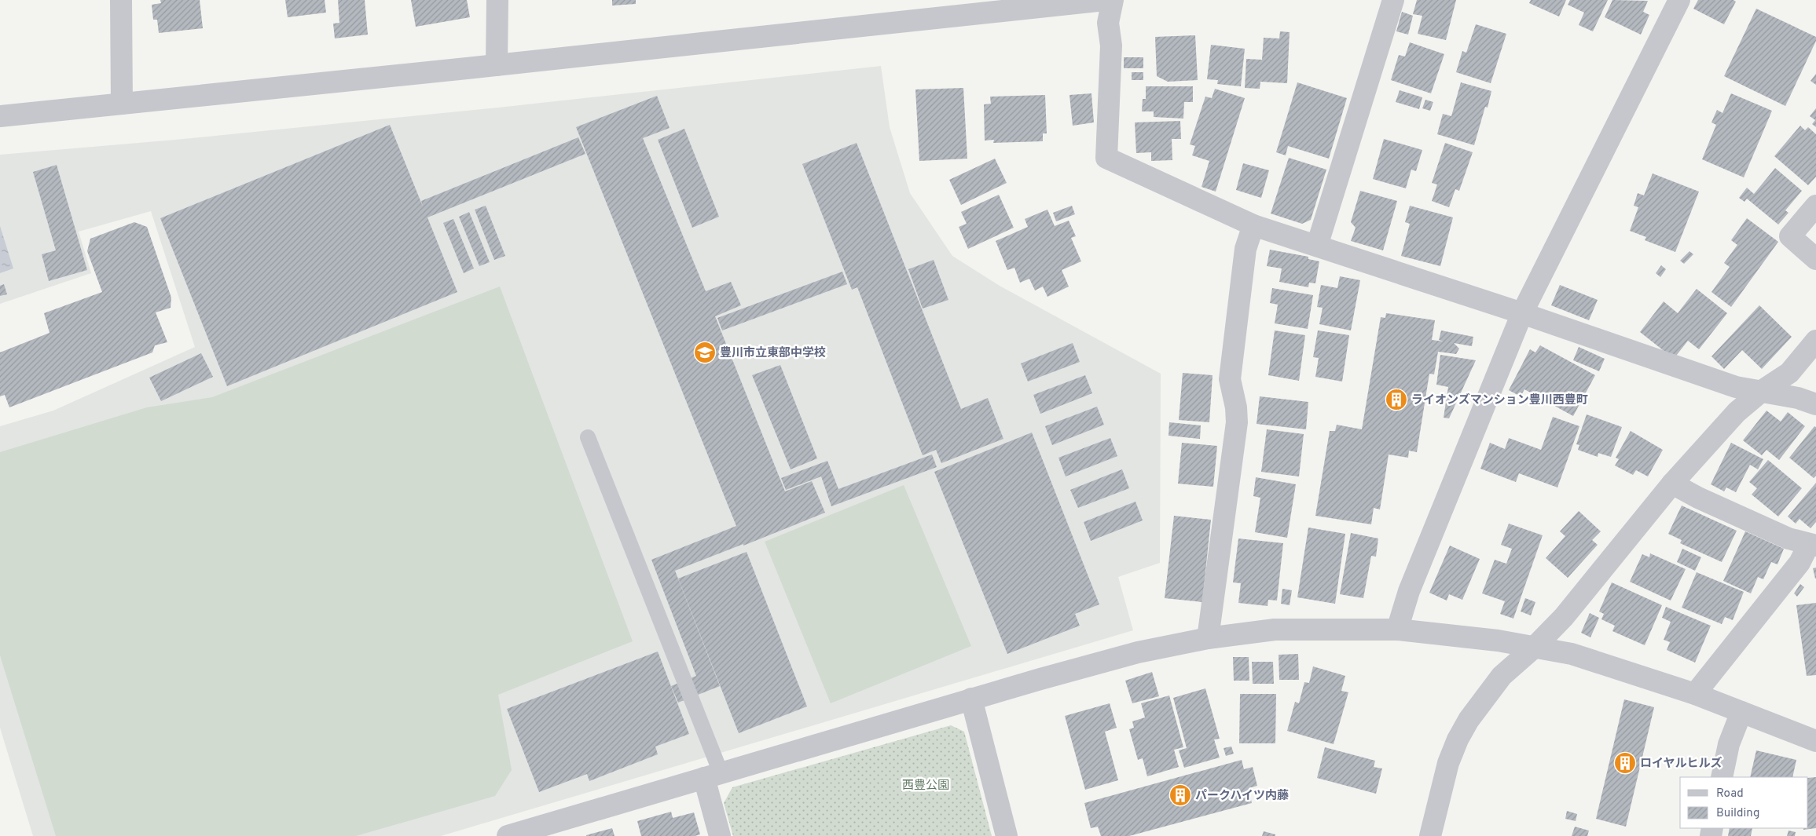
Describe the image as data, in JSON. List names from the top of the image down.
{
  "parks": ["西豊公園"],
  "places": {
    "school or university": ["豊川市立東部中学校"],
    "building": ["ライオンズマンション豊川西豊町", "ロイヤルヒルズ", "パークハイツ内藤"]
  },
  "legend": ["Road", "Building"]
}
